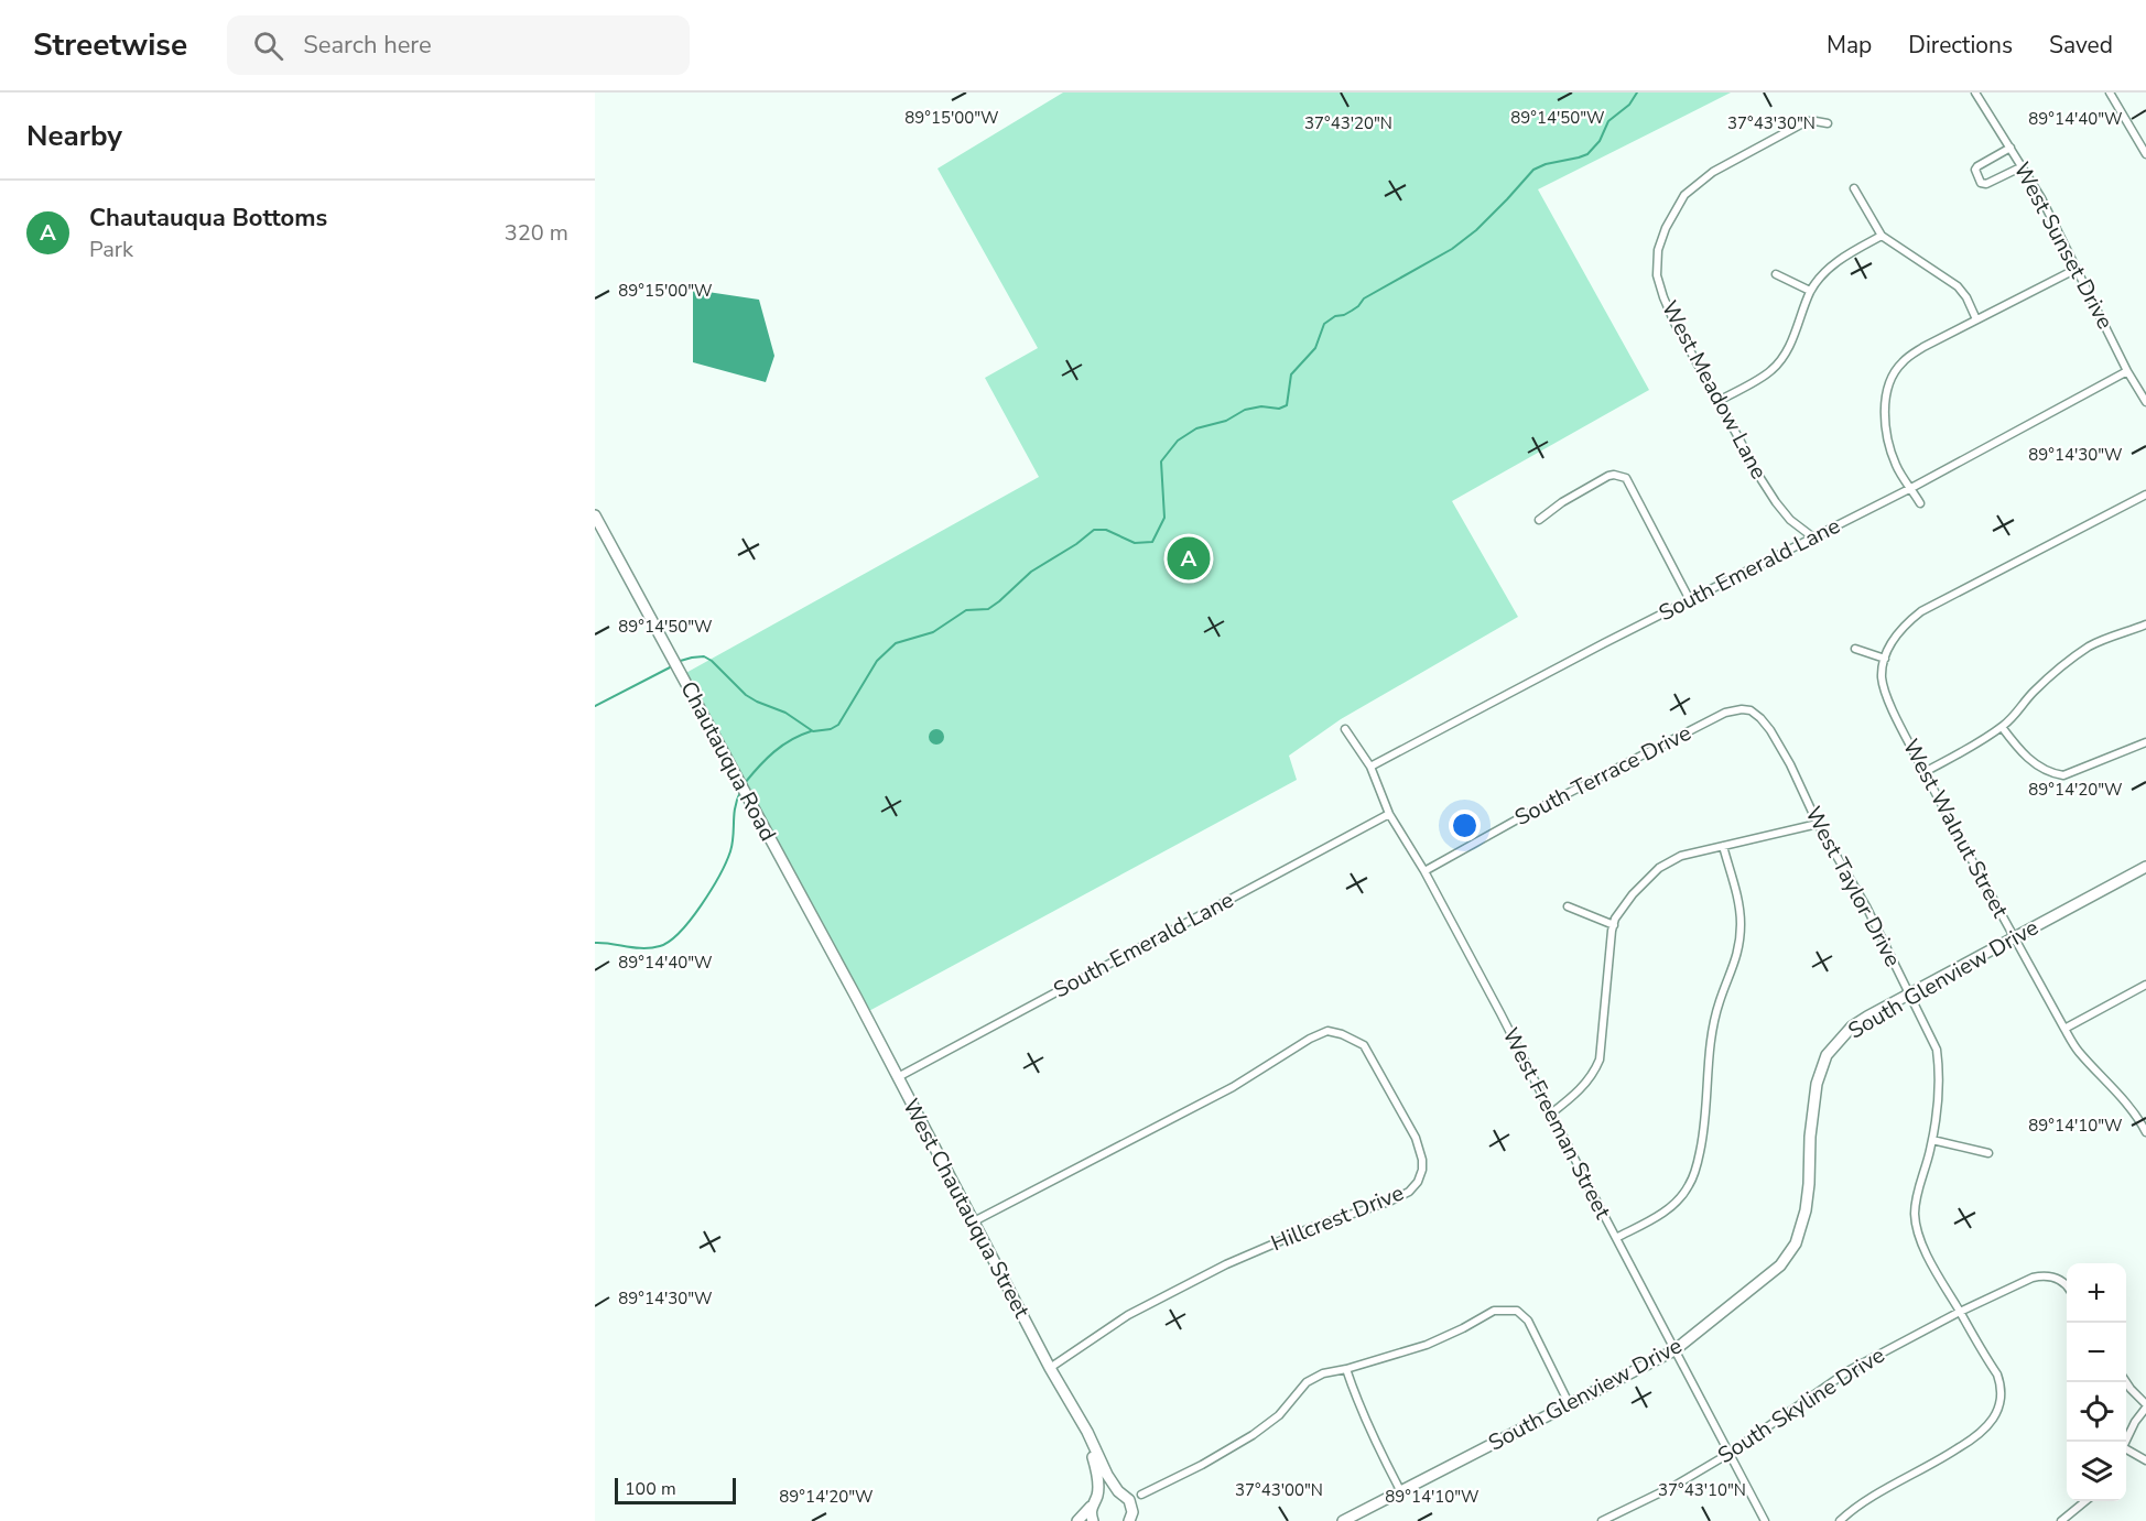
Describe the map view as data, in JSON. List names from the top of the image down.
{
  "streets": {
    "street": [
      "West Sunset Drive",
      "West Meadow Lane",
      "South Emerald Lane",
      "Chautauqua Road",
      "South Terrace Drive",
      "West Walnut Street",
      "West Taylor Drive",
      "South Glenview Drive",
      "West Freeman Street",
      "West Chautauqua Street",
      "Hillcrest Drive",
      "South Skyline Drive"
    ]
  },
  "crossings": [
    ["West Sunset Drive", "South Emerald Lane"],
    ["West Meadow Lane", "South Emerald Lane"],
    ["South Emerald Lane", "West Freeman Street"],
    ["South Emerald Lane", "West Chautauqua Street"],
    ["Chautauqua Road", "West Chautauqua Street"],
    ["South Terrace Drive", "West Taylor Drive"],
    ["South Terrace Drive", "West Freeman Street"],
    ["West Walnut Street", "South Glenview Drive"],
    ["West Taylor Drive", "South Glenview Drive"],
    ["West Taylor Drive", "South Skyline Drive"],
    ["South Glenview Drive", "West Freeman Street"],
    ["West Freeman Street", "South Skyline Drive"],
    ["West Chautauqua Street", "Hillcrest Drive"]
  ],
  "scale_bar": "100 m",
  "page": {
    "header": "Streetwise",
    "search": "Search here",
    "nav": ["Map", "Directions", "Saved"],
    "heading": "Nearby",
    "list": [
      {
        "mark": "A",
        "name": "Chautauqua Bottoms",
        "note": "Park",
        "value": "320 m"
      }
    ],
    "pins": "A",
    "map_buttons": ["+", "−"],
    "scale": "100 m"
  },
  "coordinates": [
    "89°15'00\"W",
    "89°14'50\"W",
    "89°14'40\"W",
    "37°43'20\"N",
    "37°43'30\"N",
    "89°14'30\"W",
    "89°14'20\"W",
    "89°14'10\"W",
    "37°43'00\"N",
    "37°43'10\"N"
  ]
}
